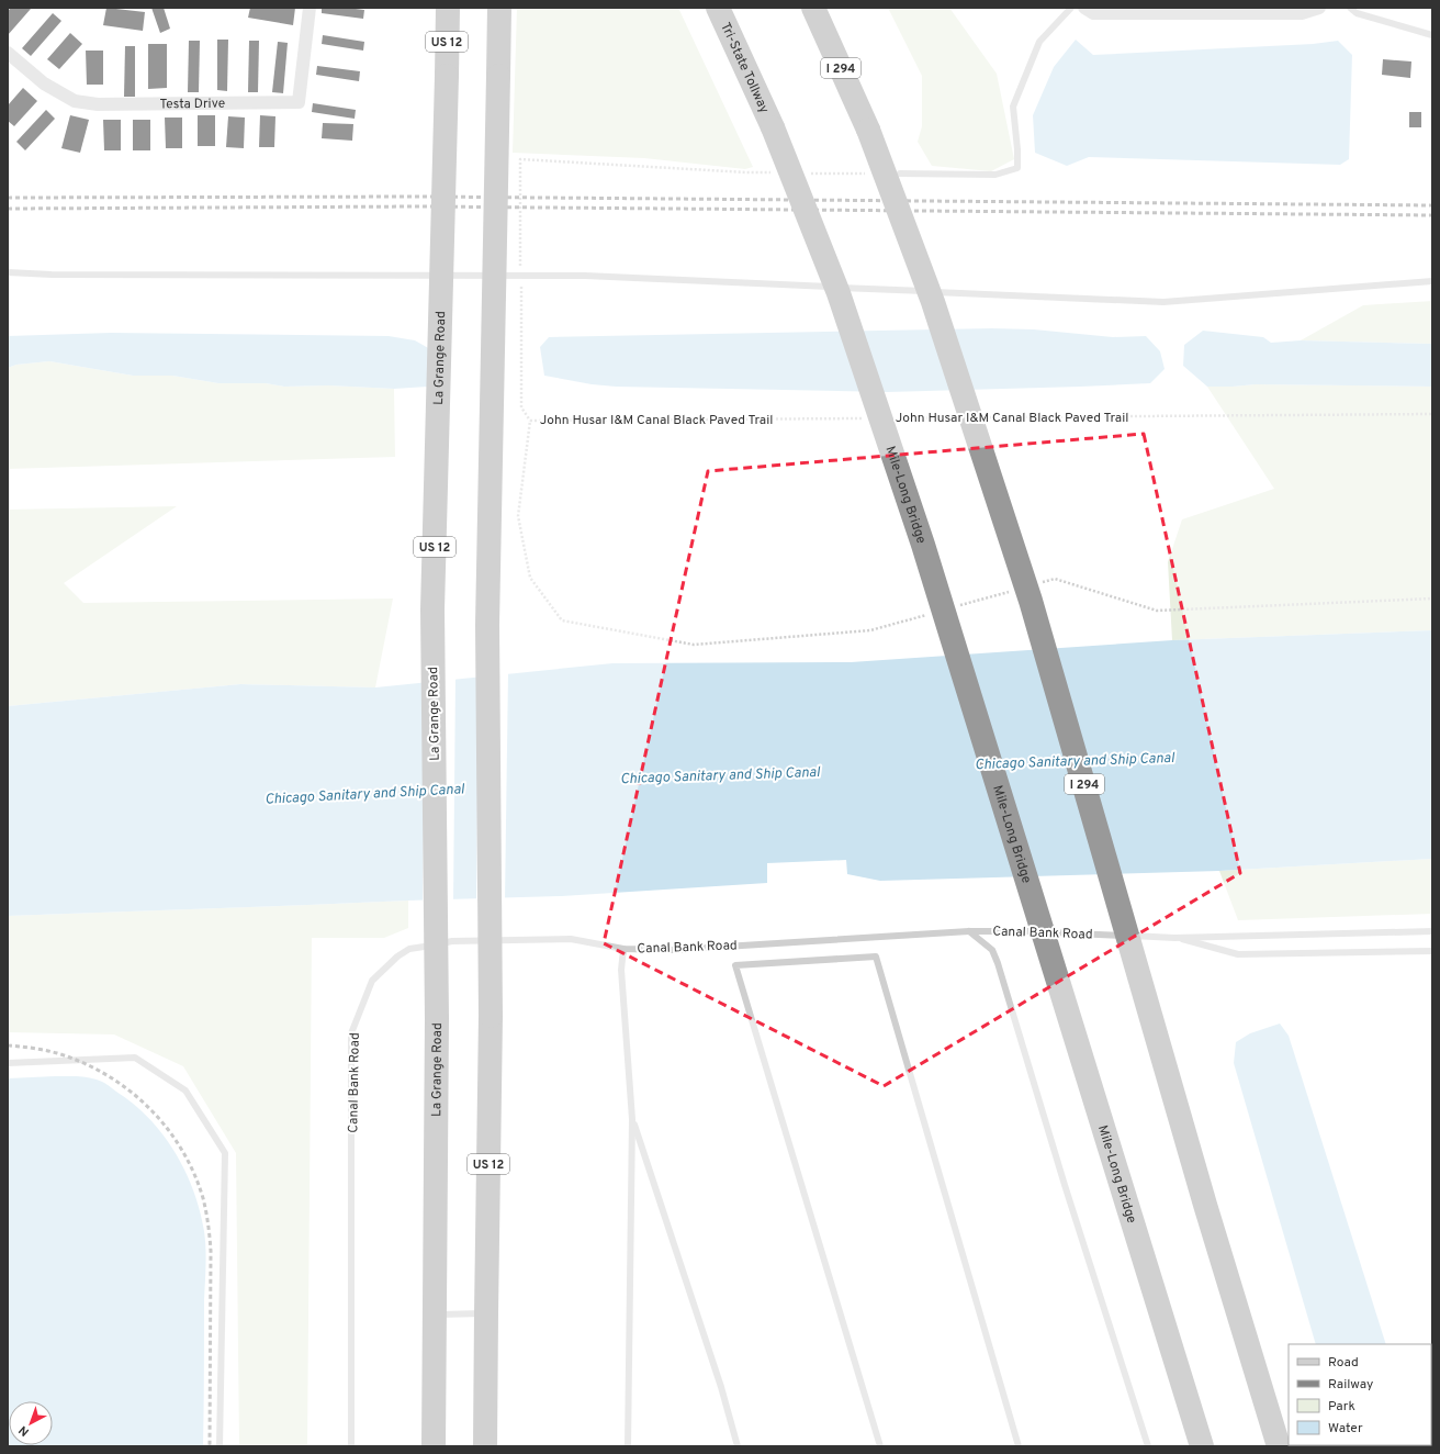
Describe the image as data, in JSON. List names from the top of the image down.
{
  "streets": {
    "highway": [
      "US 12",
      "Tri-State Tollway",
      "I 294",
      "La Grange Road",
      "Mile-Long Bridge"
    ],
    "street": ["Testa Drive"],
    "lane": ["Canal Bank Road"],
    "path": ["John Husar I&M Canal Black Paved Trail"]
  },
  "crossings": [
    ["Tri-State Tollway", "Mile-Long Bridge"]
  ],
  "water": ["Chicago Sanitary and Ship Canal"],
  "legend": [
    "Road",
    "Railway",
    "Park",
    "Water"
  ],
  "north": "bottom left"
}
